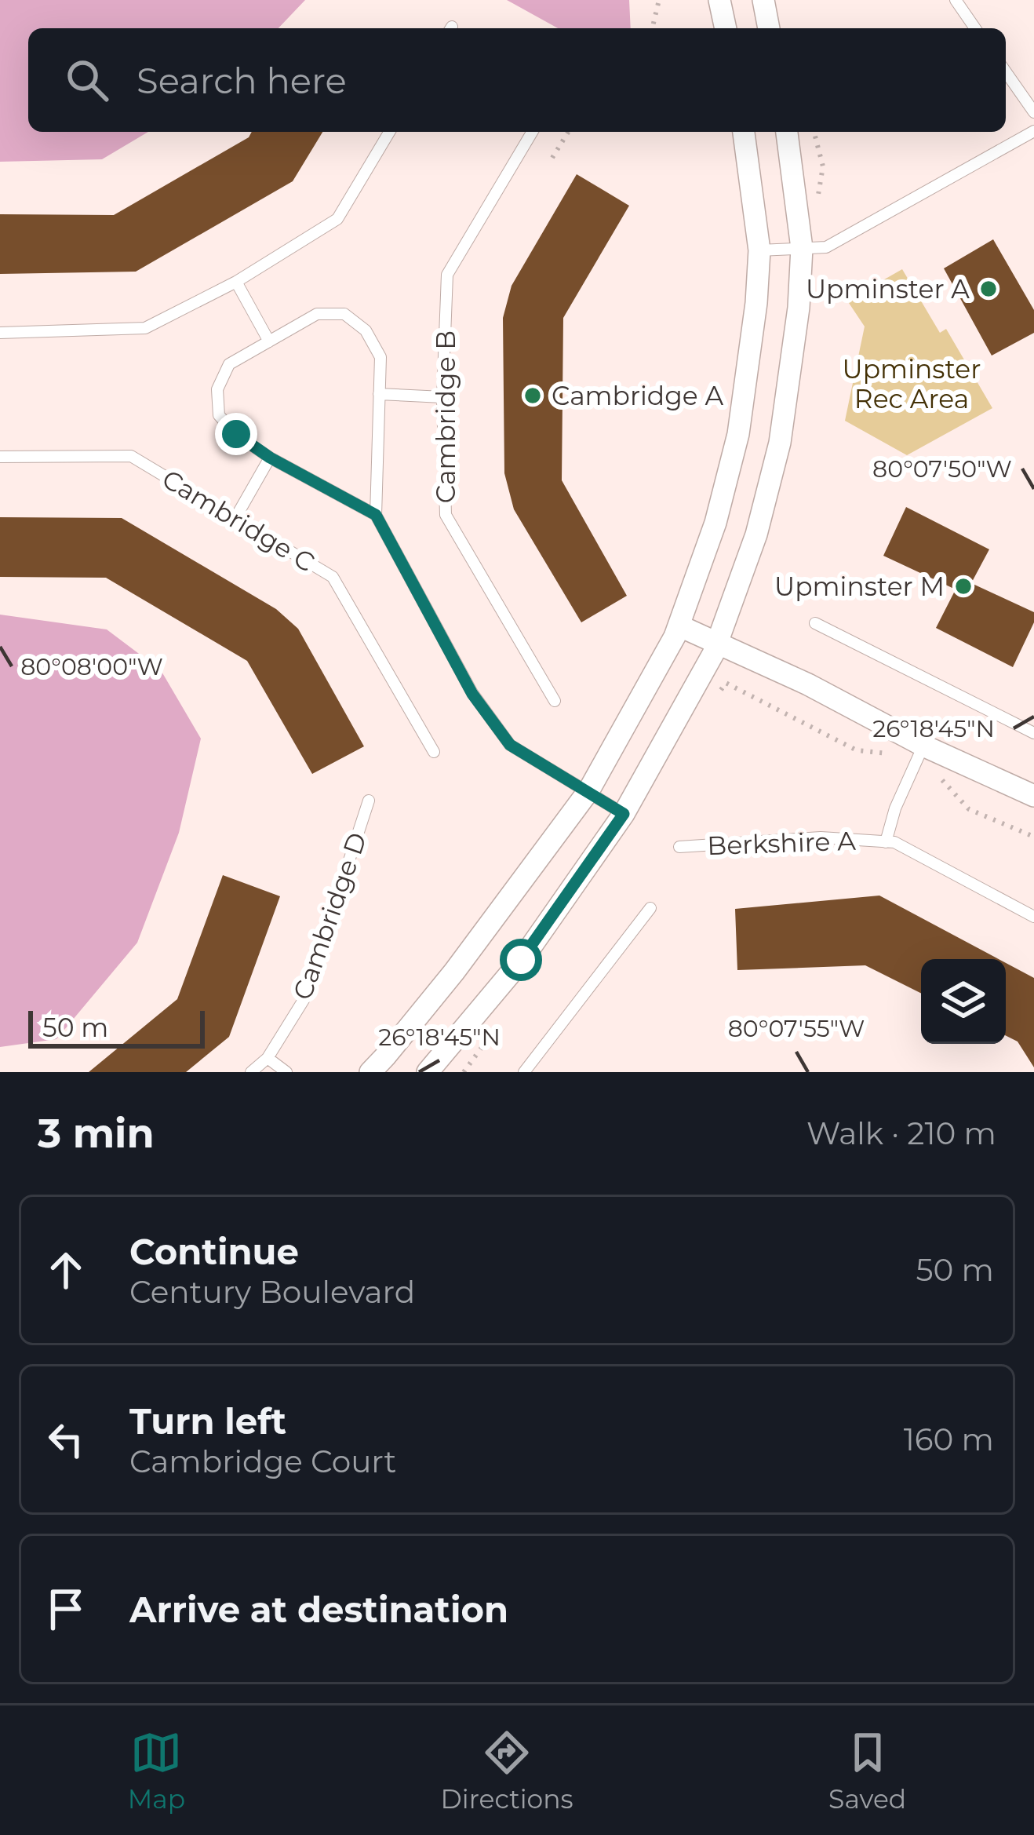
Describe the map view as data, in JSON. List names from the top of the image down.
{
  "streets": {
    "lane": [
      "Cambridge B",
      "Cambridge C",
      "Berkshire A",
      "Cambridge D"
    ]
  },
  "parks": ["Upminster Rec Area"],
  "places": ["Upminster A", "Cambridge A", "Upminster M"],
  "scale_bar": "50 m",
  "page": {
    "search": "Search here",
    "scale": "50 m",
    "heading": ["3 min", "Walk · 210 m"],
    "list": [
      ["Continue", "Century Boulevard", "50 m"],
      ["Turn left", "Cambridge Court", "160 m"],
      "Arrive at destination"
    ],
    "nav": ["Map", "Directions", "Saved"]
  },
  "coordinates": [
    "80°07'50\"W",
    "80°08'00\"W",
    "26°18'45\"N",
    "80°07'55\"W"
  ]
}
